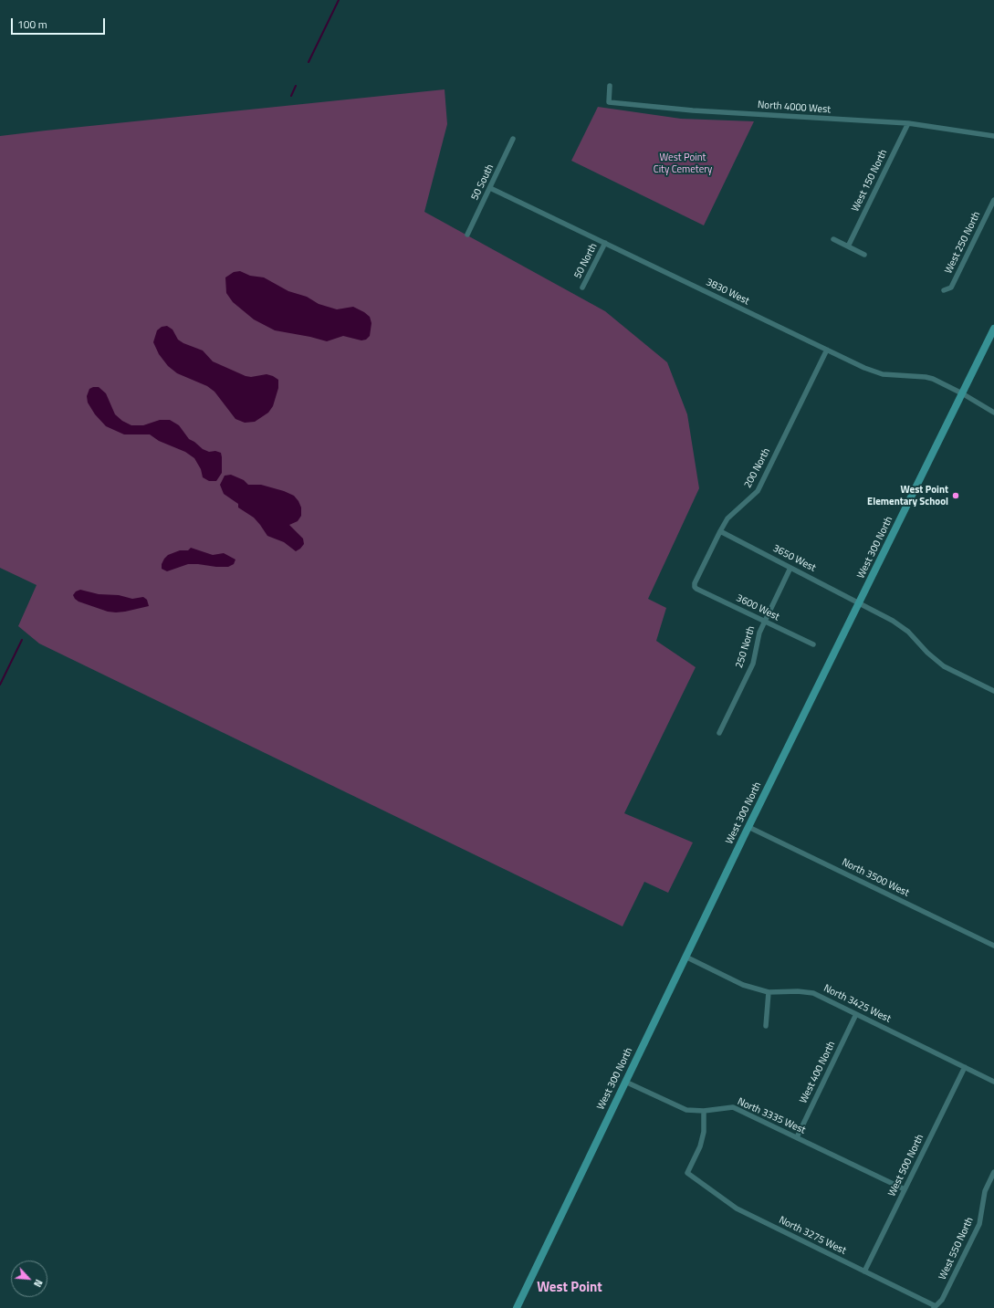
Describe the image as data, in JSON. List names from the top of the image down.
{
  "streets": {
    "main road": ["West 300 North"],
    "street": [
      "North 4000 West",
      "West 150 North",
      "50 South",
      "West 250 North",
      "50 North",
      "3830 West",
      "200 North",
      "3650 West",
      "3600 West",
      "250 North",
      "North 3500 West",
      "North 3425 West",
      "West 400 North",
      "North 3335 West",
      "West 500 North",
      "North 3275 West",
      "West 550 North"
    ]
  },
  "crossings": [
    ["North 4000 West", "West 150 North"],
    ["50 South", "3830 West"],
    ["50 North", "3830 West"],
    ["3830 West", "200 North"],
    ["3830 West", "West 300 North"],
    ["200 North", "3650 West"],
    ["200 North", "3600 West"],
    ["West 300 North", "3650 West"],
    ["West 300 North", "North 3500 West"],
    ["West 300 North", "North 3425 West"],
    ["West 300 North", "North 3335 West"],
    ["3650 West", "250 North"],
    ["3600 West", "250 North"],
    ["North 3425 West", "West 400 North"],
    ["North 3425 West", "West 500 North"],
    ["West 400 North", "North 3335 West"],
    ["North 3335 West", "West 500 North"],
    ["North 3335 West", "North 3275 West"],
    ["West 500 North", "North 3275 West"],
    ["North 3275 West", "West 550 North"]
  ],
  "districts": ["West Point"],
  "parks": ["West Point City Cemetery"],
  "places": ["West Point Elementary School"],
  "scale_bar": "100 m",
  "north": "bottom right"
}
